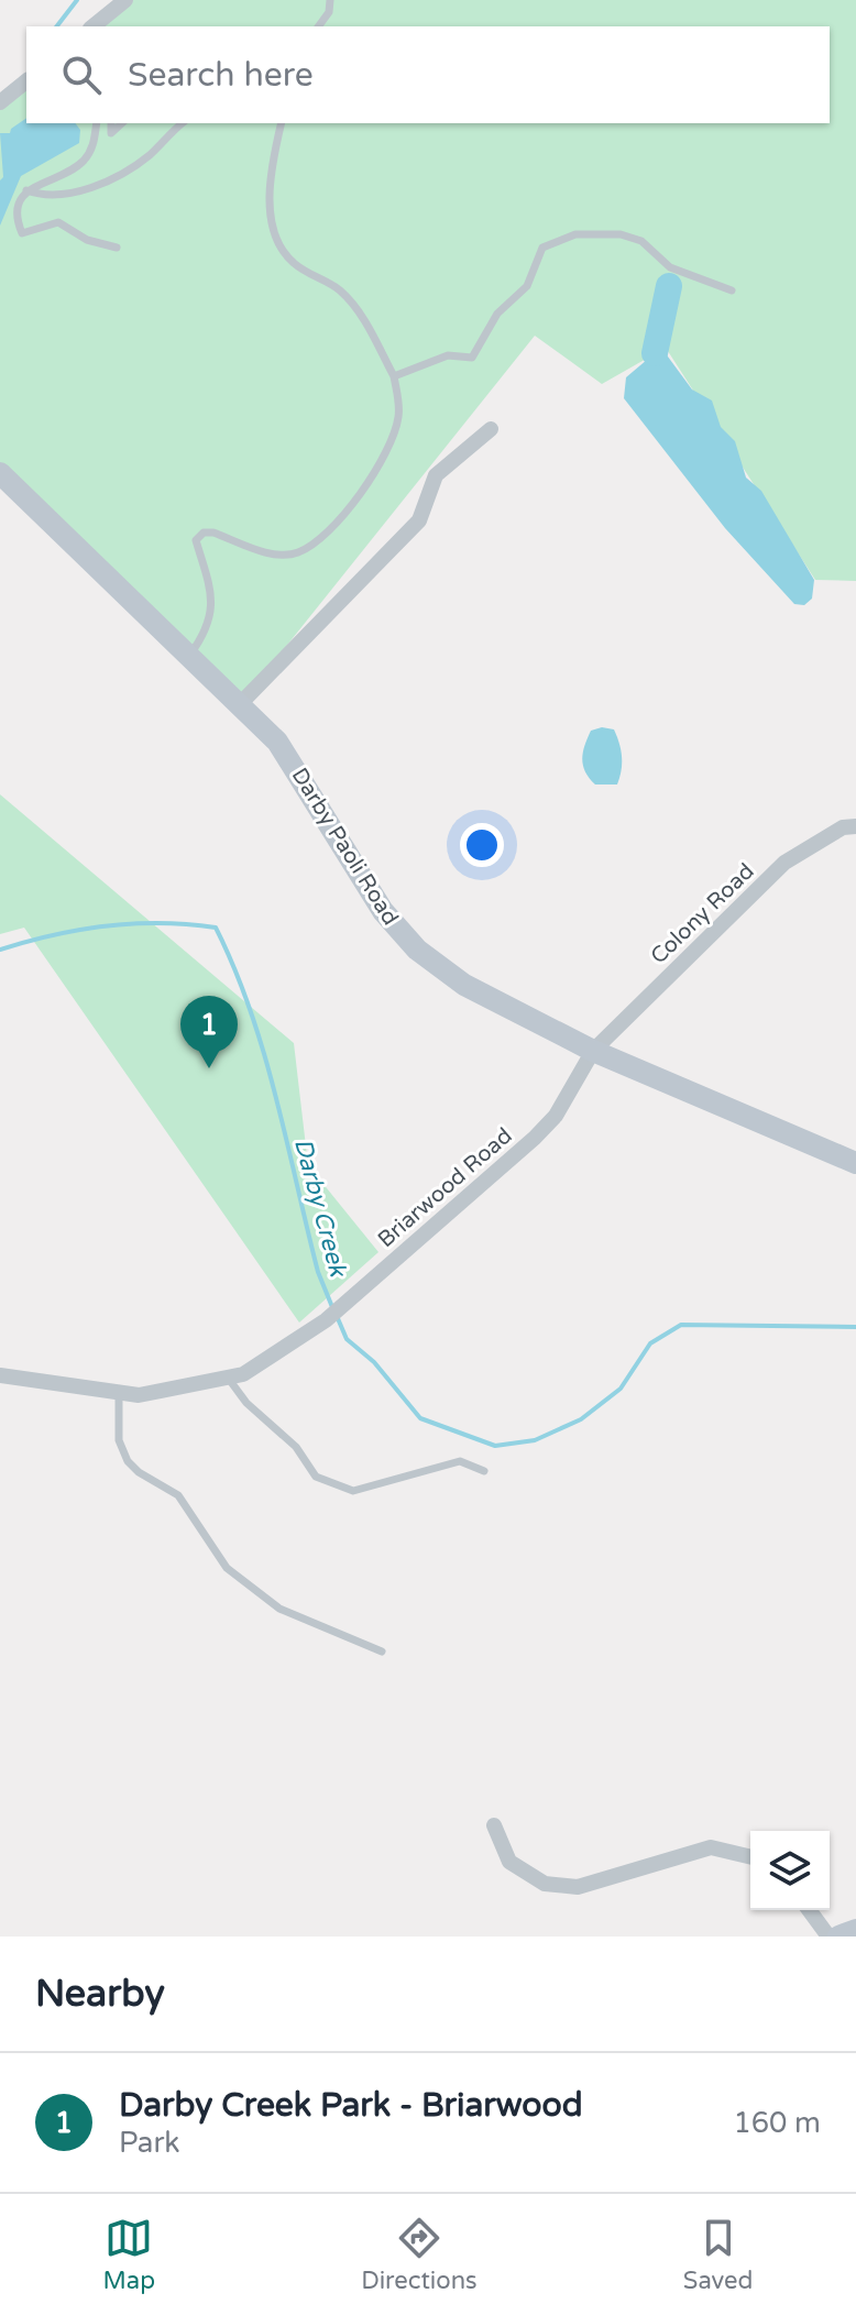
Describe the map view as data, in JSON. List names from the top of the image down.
{
  "streets": {
    "street": ["Darby Paoli Road", "Colony Road", "Briarwood Road"]
  },
  "crossings": [
    ["Darby Paoli Road", "Colony Road"],
    ["Darby Paoli Road", "Briarwood Road"],
    ["Colony Road", "Briarwood Road"]
  ],
  "water": ["Darby Creek"],
  "page": {
    "search": "Search here",
    "pins": "1",
    "heading": "Nearby",
    "list": [
      {
        "mark": "1",
        "name": "Darby Creek Park - Briarwood",
        "note": "Park",
        "value": "160 m"
      }
    ],
    "nav": ["Map", "Directions", "Saved"]
  }
}
